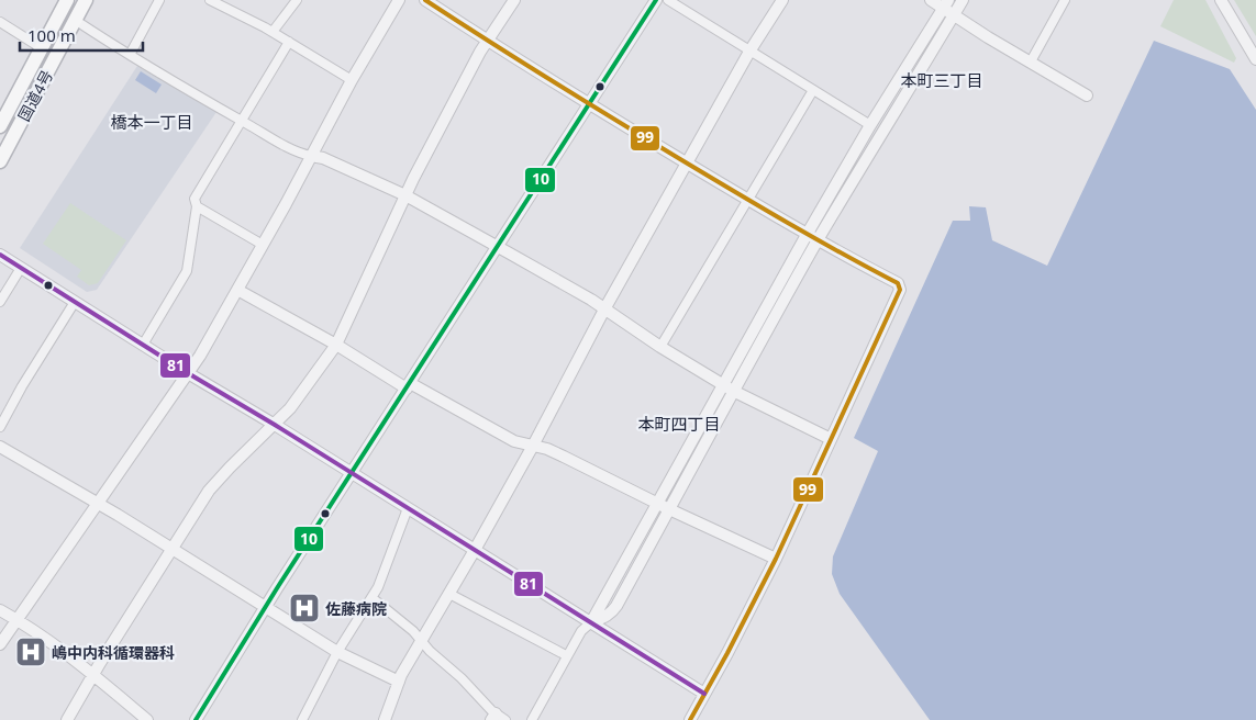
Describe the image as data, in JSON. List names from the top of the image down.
{
  "streets": {
    "highway": ["国道4号"]
  },
  "districts": ["本町三丁目", "橋本一丁目", "本町四丁目"],
  "places": {
    "hospital": ["佐藤病院", "嶋中内科循環器科"]
  },
  "lines": ["transit line 10", "transit line 99", "transit line 81"],
  "scale_bar": "100 m"
}
